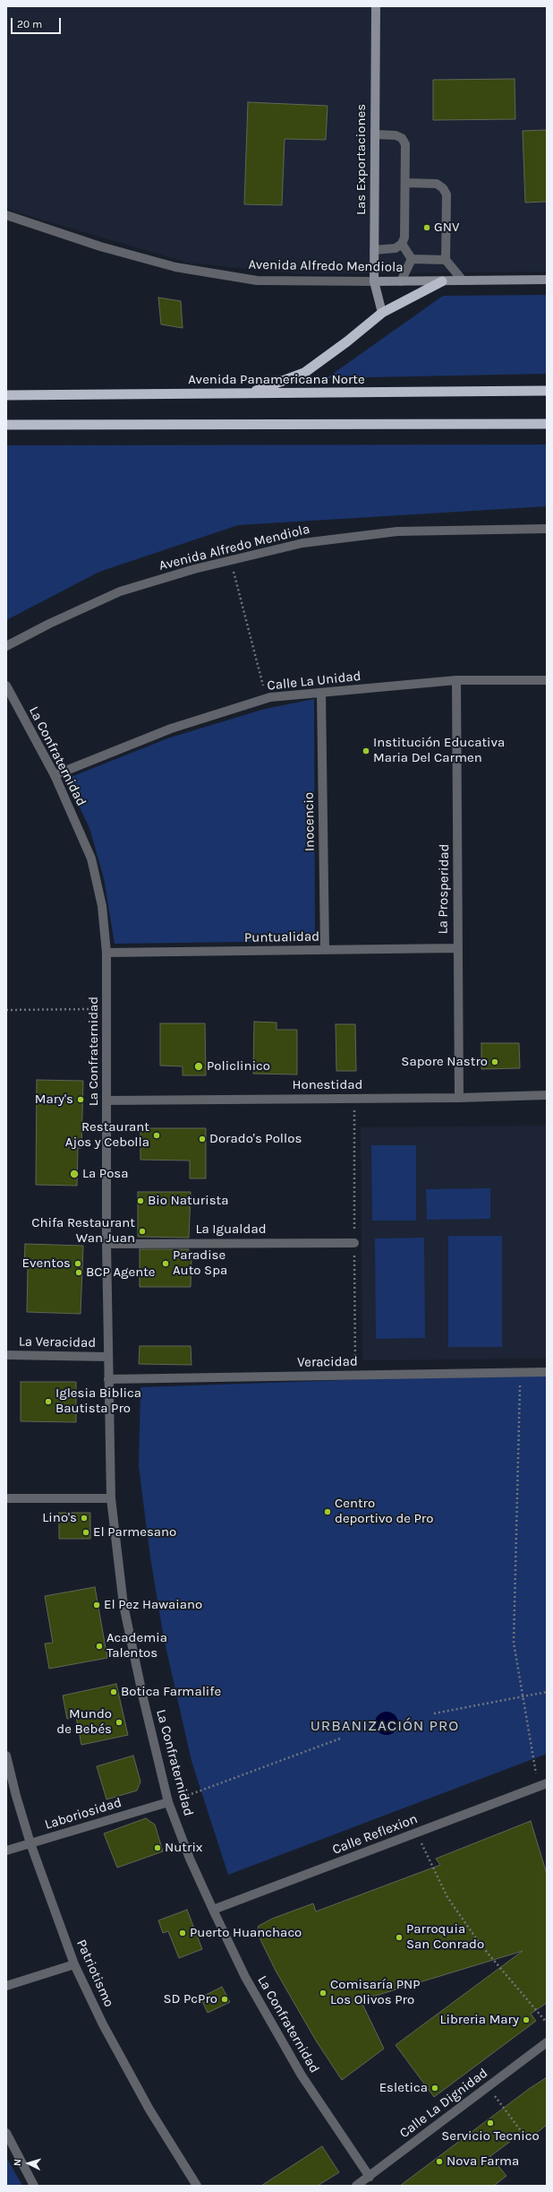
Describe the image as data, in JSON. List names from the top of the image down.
{
  "streets": {
    "highway": ["Avenida Panamericana Norte"],
    "main road": ["Las Exportaciones", "Avenida Alfredo Mendiola"],
    "street": [
      "Calle La Unidad",
      "La Confraternidad",
      "Inocencio",
      "La Prosperidad",
      "Puntualidad",
      "Honestidad",
      "La Igualdad",
      "La Veracidad",
      "Veracidad",
      "Laboriosidad",
      "Calle Reflexion",
      "Patriotismo",
      "Calle La Dignidad"
    ]
  },
  "crossings": [
    ["Las Exportaciones", "Avenida Alfredo Mendiola"],
    ["Calle La Unidad", "La Confraternidad"],
    ["Calle La Unidad", "Inocencio"],
    ["Calle La Unidad", "La Prosperidad"],
    ["La Confraternidad", "Puntualidad"],
    ["La Confraternidad", "Honestidad"],
    ["La Confraternidad", "La Igualdad"],
    ["La Confraternidad", "La Veracidad"],
    ["La Confraternidad", "Veracidad"],
    ["La Confraternidad", "Laboriosidad"],
    ["La Confraternidad", "Calle Reflexion"],
    ["La Confraternidad", "Calle La Dignidad"],
    ["Inocencio", "Puntualidad"],
    ["La Prosperidad", "Puntualidad"],
    ["La Prosperidad", "Honestidad"],
    ["Laboriosidad", "Patriotismo"]
  ],
  "districts": ["URBANIZACIÓN PRO"],
  "places": [
    "GNV",
    "Institución Educativa Maria Del Carmen",
    "Sapore Nastro",
    "Policlinico",
    "Mary's",
    "Restaurant Ajos y Cebolla",
    "Dorado's Pollos",
    "La Posa",
    "Bio Naturista",
    "Chifa Restaurant Wan Juan",
    "Eventos",
    "Paradise Auto Spa",
    "BCP Agente",
    "Iglesia Biblica Bautista Pro",
    "Centro deportivo de Pro",
    "Lino's",
    "El Parmesano",
    "El Pez Hawaiano",
    "Academia Talentos",
    "Botica Farmalife",
    "Mundo de Bebés",
    "Nutrix",
    "Puerto Huanchaco",
    "Parroquia San Conrado",
    "Comisaría PNP Los Olivos Pro",
    "SD PcPro",
    "Libreria Mary",
    "Esletica",
    "Servicio Tecnico",
    "Nova Farma"
  ],
  "scale_bar": "20 m",
  "north": "left"
}
